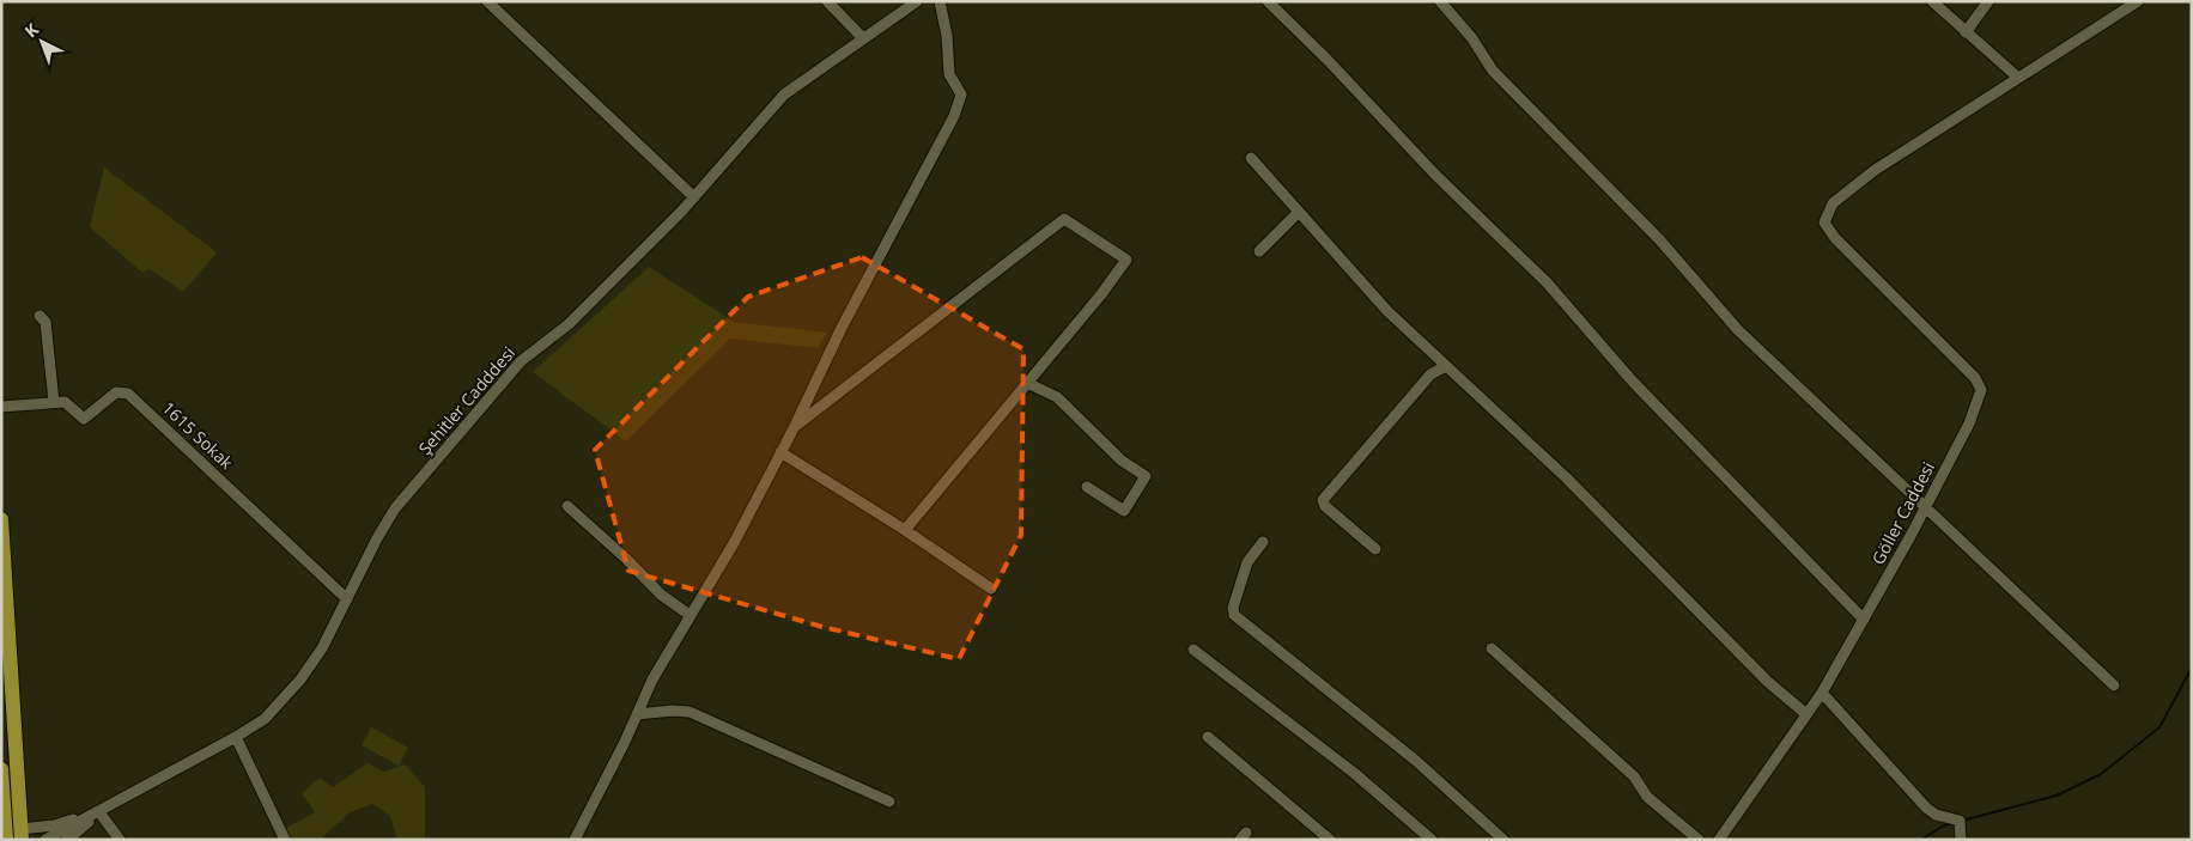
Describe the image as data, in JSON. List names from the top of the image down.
{
  "streets": {
    "street": ["Şehitler Cadddesi", "1615 Sokak", "Göller Caddesi"]
  },
  "crossings": [
    ["Şehitler Cadddesi", "1615 Sokak"]
  ],
  "north": "top left"
}
